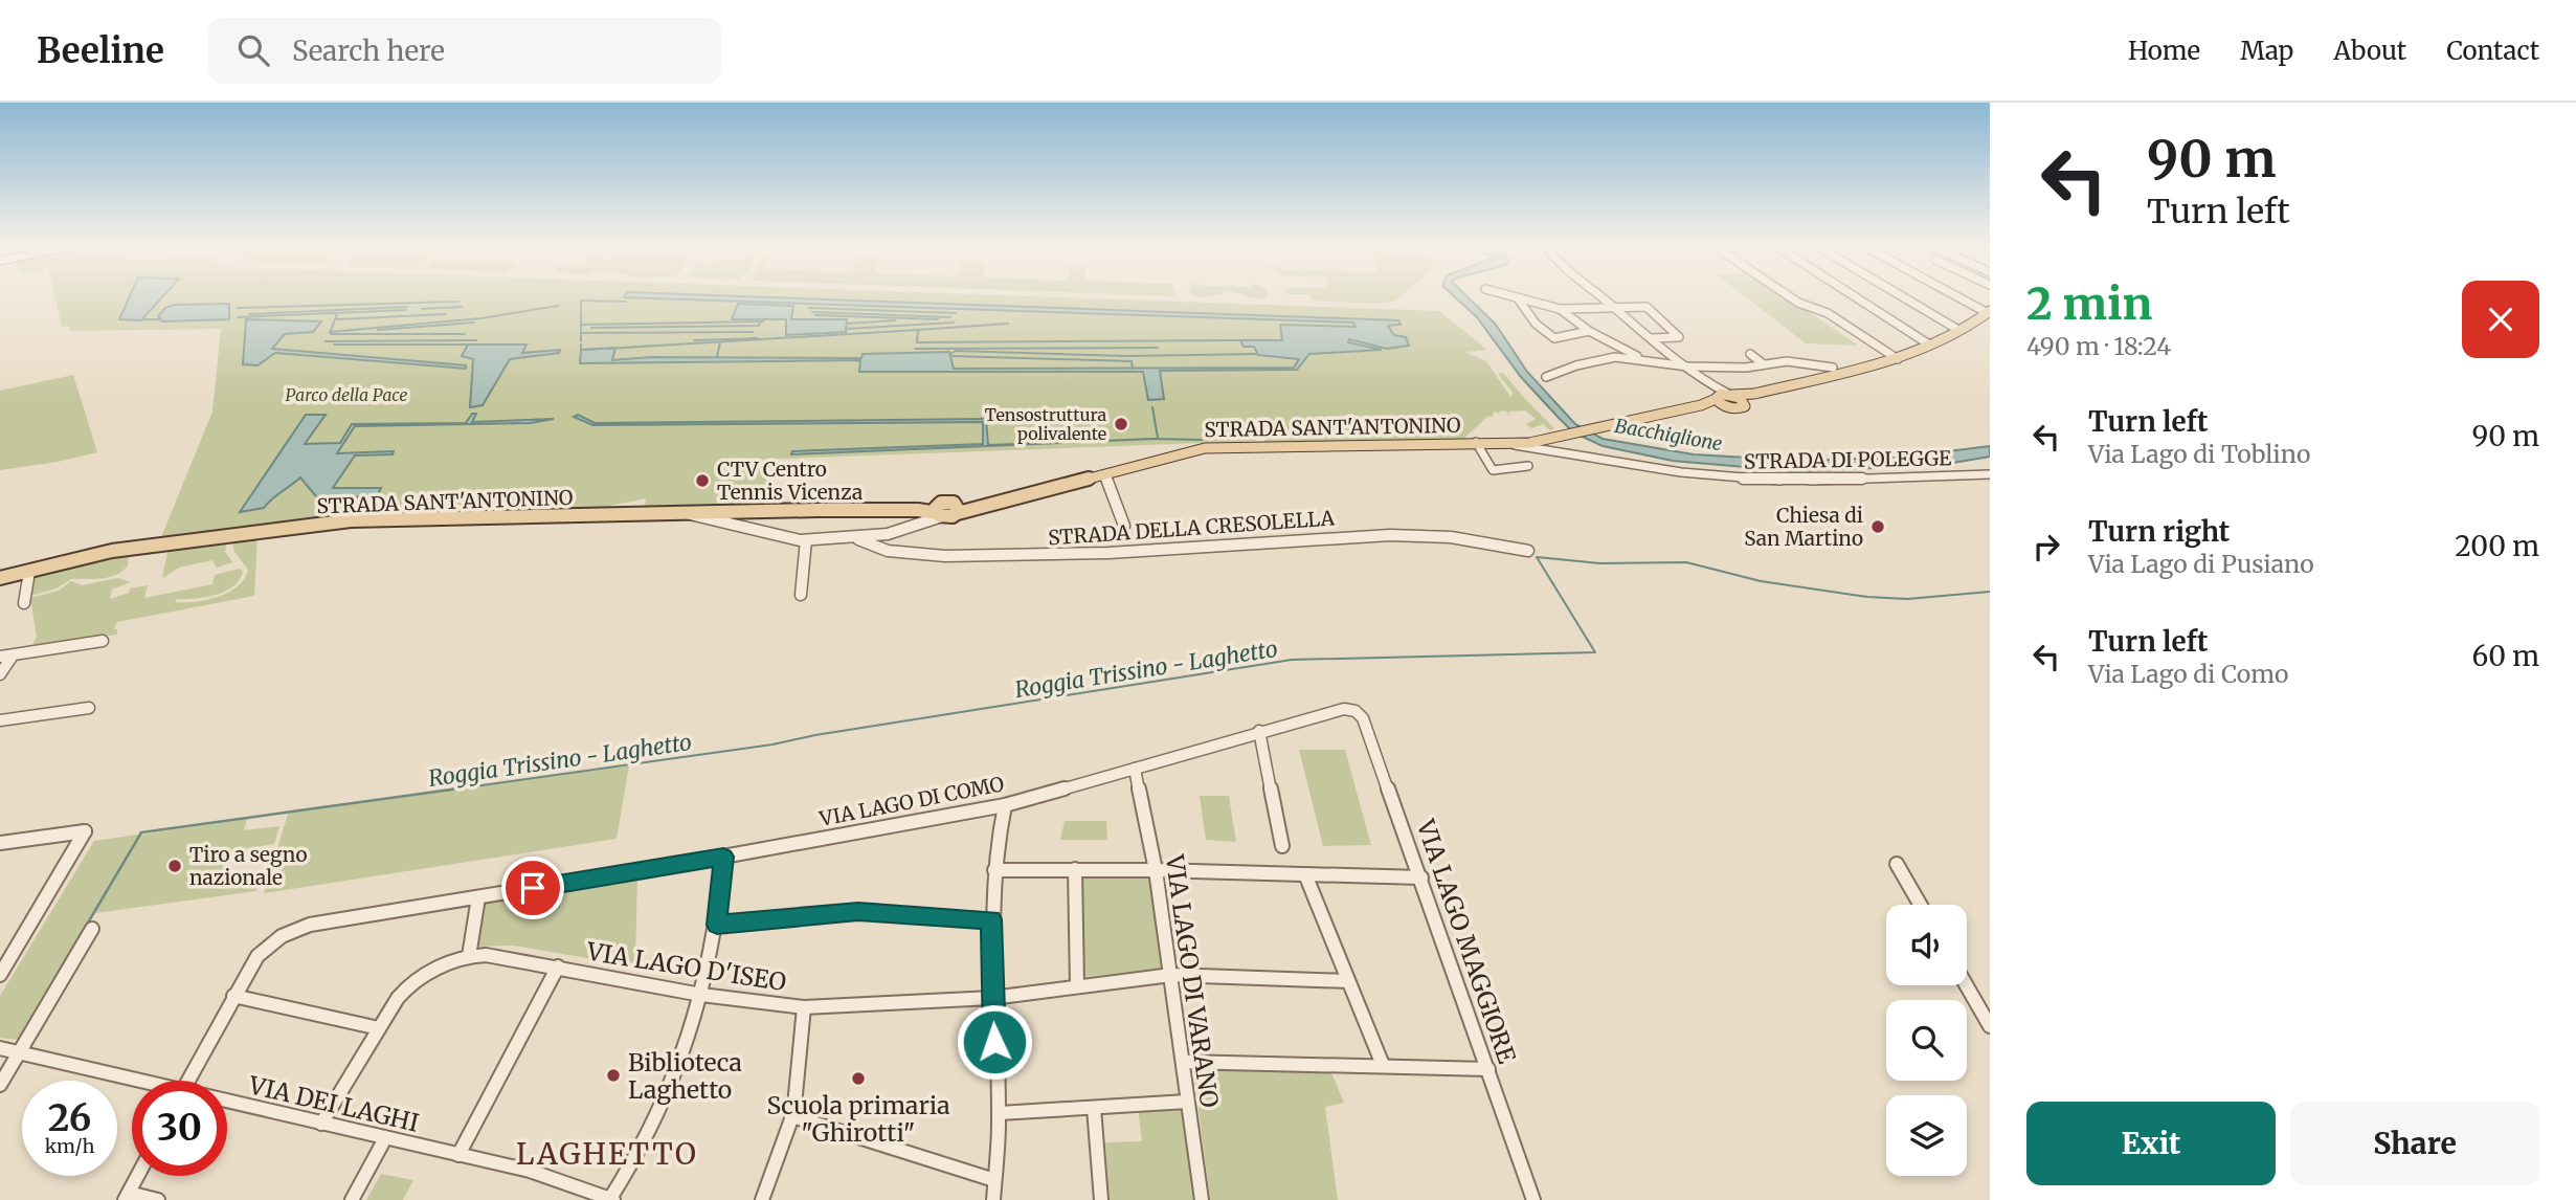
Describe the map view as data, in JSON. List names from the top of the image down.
{
  "streets": {
    "main road": ["STRADA SANT'ANTONINO"],
    "street": [
      "STRADA DI POLEGGE",
      "STRADA DELLA CRESOLELLA",
      "VIA LAGO DI COMO",
      "VIA LAGO MAGGIORE",
      "VIA LAGO D'ISEO",
      "VIA LAGO DI VARANO",
      "VIA DEI LAGHI"
    ]
  },
  "crossings": [
    ["STRADA SANT'ANTONINO", "STRADA DI POLEGGE"],
    ["STRADA SANT'ANTONINO", "STRADA DELLA CRESOLELLA"],
    ["VIA LAGO DI COMO", "VIA LAGO MAGGIORE"],
    ["VIA LAGO DI COMO", "VIA LAGO DI VARANO"],
    ["VIA LAGO D'ISEO", "VIA LAGO DI VARANO"],
    ["VIA LAGO D'ISEO", "VIA DEI LAGHI"]
  ],
  "districts": ["LAGHETTO"],
  "water": ["Bacchiglione", "Roggia Trissino - Laghetto"],
  "parks": ["Parco della Pace"],
  "places": [
    "Tensostruttura polivalente",
    "CTV Centro Tennis Vicenza",
    "Chiesa di San Martino",
    "Tiro a segno nazionale",
    "Biblioteca Laghetto",
    "Scuola primaria \"Ghirotti\""
  ],
  "page": {
    "header": "Beeline",
    "search": "Search here",
    "nav": [
      "Home",
      "Map",
      "About",
      "Contact"
    ],
    "turn": ["90 m", "Turn left"],
    "heading": ["2 min", "490 m · 18:24"],
    "list": [
      {
        "name": "Turn left",
        "note": "Via Lago di Toblino",
        "value": "90 m"
      },
      {
        "name": "Turn right",
        "note": "Via Lago di Pusiano",
        "value": "200 m"
      },
      {
        "name": "Turn left",
        "note": "Via Lago di Como",
        "value": "60 m"
      }
    ],
    "speed": "26 km/h",
    "limit": "30",
    "buttons": ["Exit", "Share"]
  }
}
